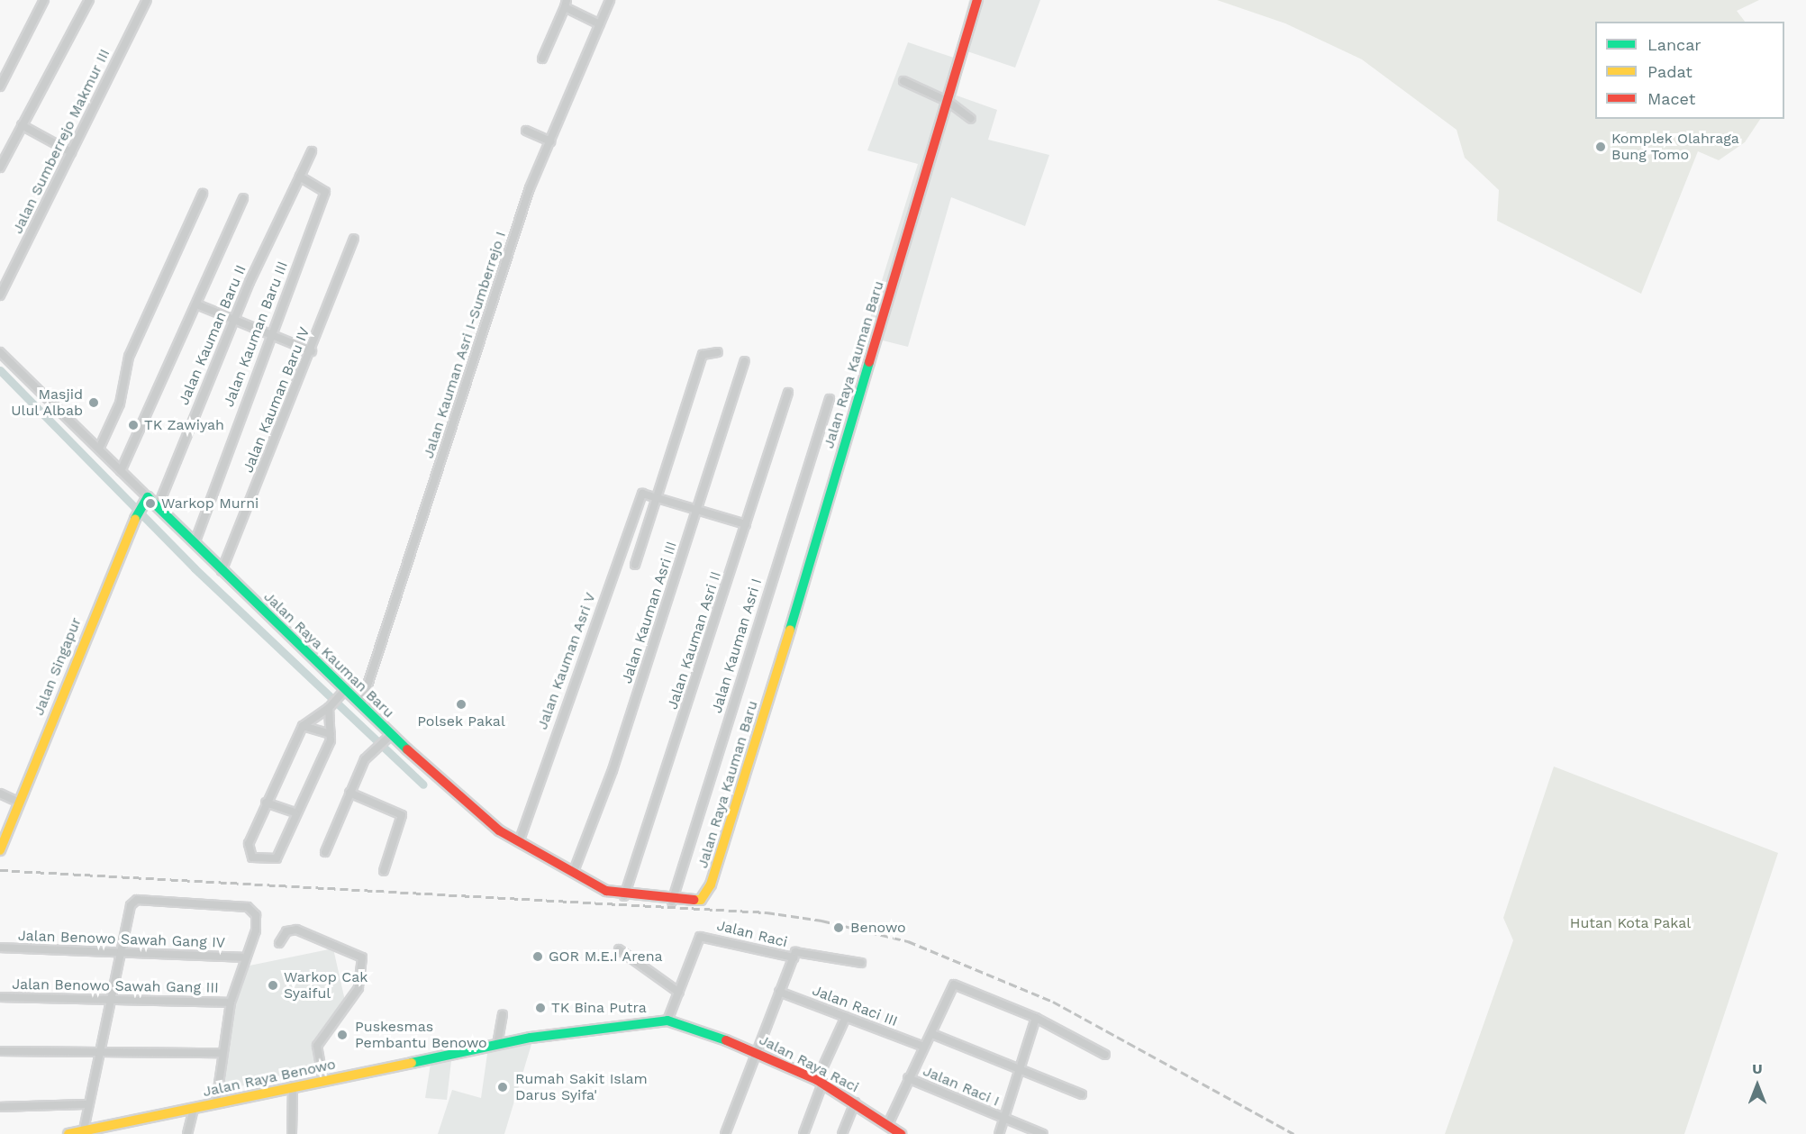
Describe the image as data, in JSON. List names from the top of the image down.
{
  "streets": {
    "street": [
      "Jalan Sumberrejo Makmur III",
      "Jalan Kauman Baru III",
      "Jalan Kauman Baru II",
      "Jalan Kauman Asri I-Sumberrejo I",
      "Jalan Raya Kauman Baru",
      "Jalan Kauman Baru IV",
      "Jalan Kauman Asri III",
      "Jalan Kauman Asri II",
      "Jalan Kauman Asri I",
      "Jalan Kauman Asri V",
      "Jalan Singapur",
      "Jalan Raci",
      "Jalan Benowo Sawah Gang IV",
      "Jalan Benowo Sawah Gang III",
      "Jalan Raci III",
      "Jalan Raya Raci",
      "Jalan Raya Benowo",
      "Jalan Raci I"
    ]
  },
  "crossings": [
    ["Jalan Kauman Baru III", "Jalan Kauman Baru II"],
    ["Jalan Kauman Baru III", "Jalan Raya Kauman Baru"],
    ["Jalan Kauman Baru II", "Jalan Raya Kauman Baru"],
    ["Jalan Kauman Asri I-Sumberrejo I", "Jalan Raya Kauman Baru"],
    ["Jalan Raya Kauman Baru", "Jalan Kauman Baru IV"],
    ["Jalan Raya Kauman Baru", "Jalan Kauman Asri III"],
    ["Jalan Raya Kauman Baru", "Jalan Kauman Asri II"],
    ["Jalan Raya Kauman Baru", "Jalan Kauman Asri I"],
    ["Jalan Raya Kauman Baru", "Jalan Kauman Asri V"],
    ["Jalan Raya Kauman Baru", "Jalan Singapur"],
    ["Jalan Raci", "Jalan Raya Raci"],
    ["Jalan Raci", "Jalan Raya Benowo"],
    ["Jalan Raci III", "Jalan Raci I"],
    ["Jalan Raya Raci", "Jalan Raya Benowo"],
    ["Jalan Raya Raci", "Jalan Raci I"]
  ],
  "parks": ["Hutan Kota Pakal"],
  "places": [
    "Komplek Olahraga Bung Tomo",
    "Masjid Ulul Albab",
    "TK Zawiyah",
    "Warkop Murni",
    "Polsek Pakal",
    "Benowo",
    "GOR M.E.I Arena",
    "Warkop Cak Syaiful",
    "TK Bina Putra",
    "Puskesmas Pembantu Benowo",
    "Rumah Sakit Islam Darus Syifa'"
  ],
  "legend": ["Lancar", "Padat", "Macet"],
  "north": "top"
}
